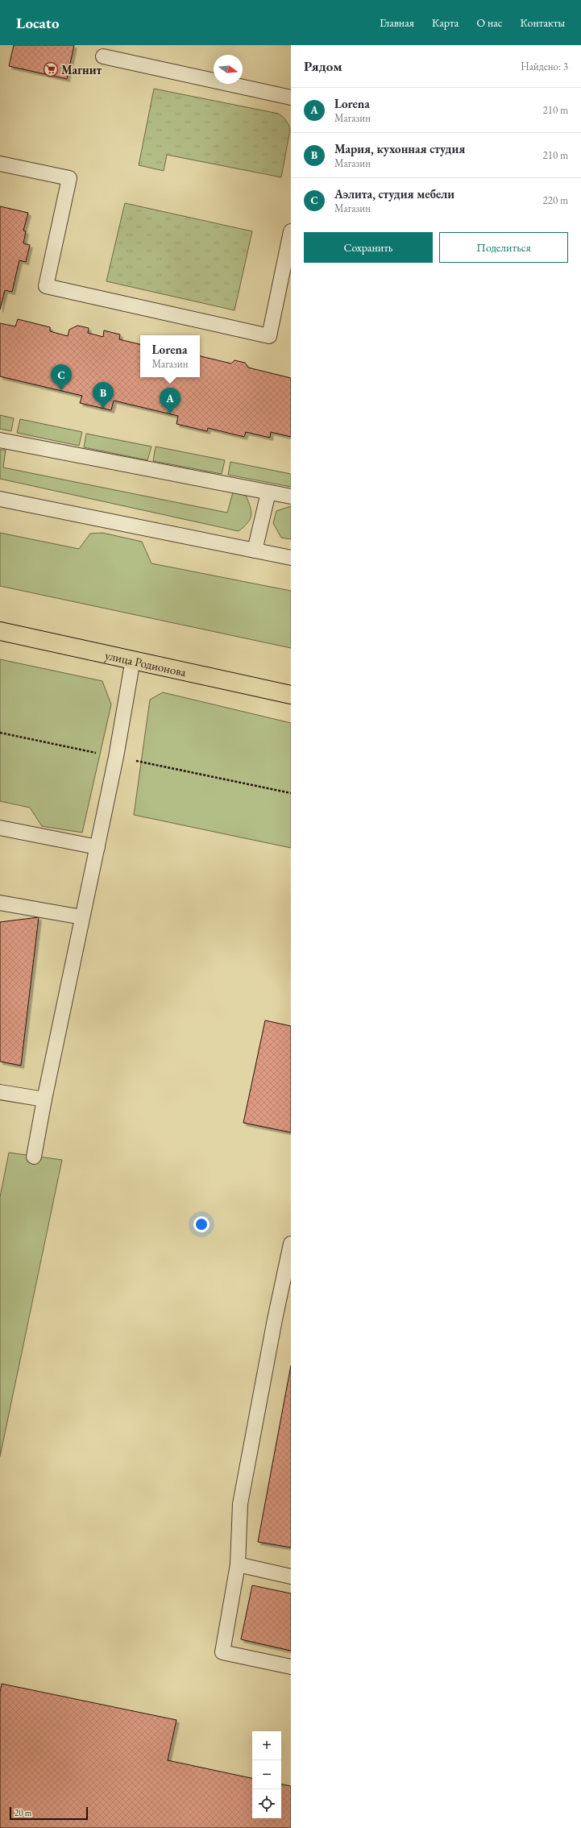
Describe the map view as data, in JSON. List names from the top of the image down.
{
  "streets": {
    "main road": ["улица Родионова"]
  },
  "places": {
    "supermarket": ["Магнит"]
  },
  "scale_bar": "20 m",
  "north": "right",
  "page": {
    "header": "Locato",
    "nav": [
      "Главная",
      "Карта",
      "О нас",
      "Контакты"
    ],
    "heading": ["Рядом", "Найдено: 3"],
    "list": [
      {
        "mark": "A",
        "name": "Lorena",
        "note": "Магазин",
        "value": "210 m"
      },
      {
        "mark": "B",
        "name": "Мария, кухонная студия",
        "note": "Магазин",
        "value": "210 m"
      },
      {
        "mark": "C",
        "name": "Аэлита, студия мебели",
        "note": "Магазин",
        "value": "220 m"
      }
    ],
    "buttons": ["Сохранить", "Поделиться"],
    "popup": ["Lorena", "Магазин"],
    "pins": ["C", "B", "A"],
    "map_buttons": ["+", "−"],
    "scale": "20 m"
  }
}
